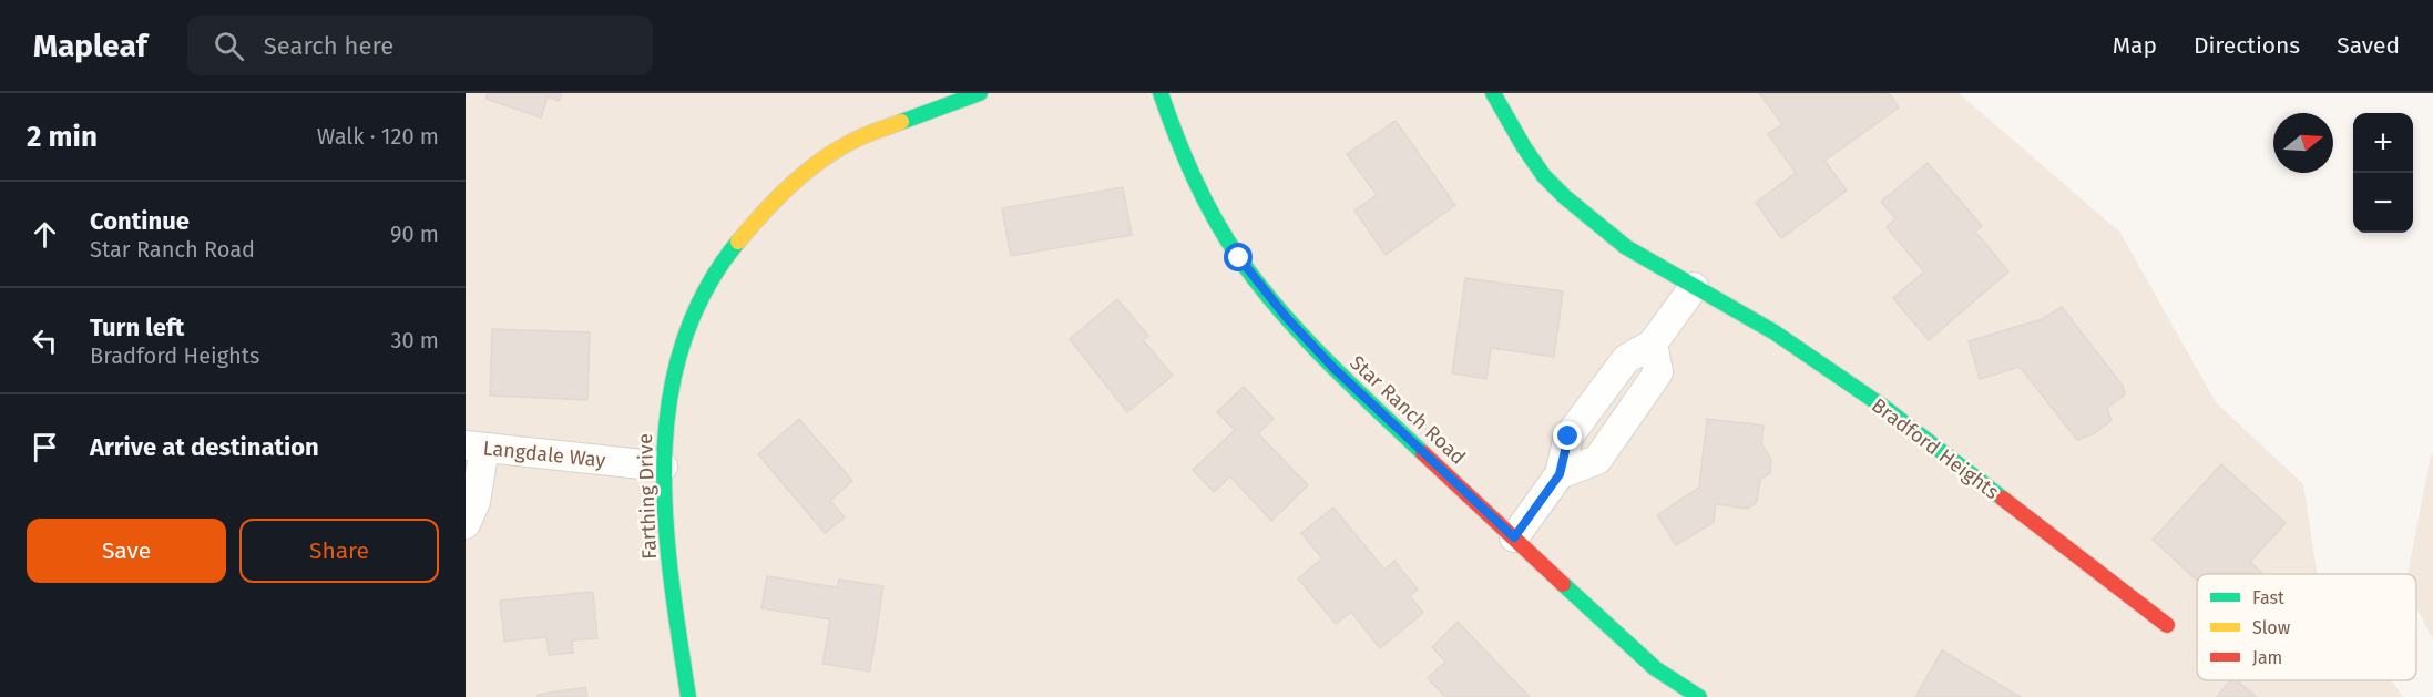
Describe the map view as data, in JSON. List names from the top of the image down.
{
  "streets": {
    "street": [
      "Star Ranch Road",
      "Bradford Heights",
      "Langdale Way",
      "Farthing Drive"
    ]
  },
  "crossings": [
    ["Langdale Way", "Farthing Drive"]
  ],
  "legend": ["Fast", "Slow", "Jam"],
  "north": "right",
  "page": {
    "header": "Mapleaf",
    "search": "Search here",
    "nav": ["Map", "Directions", "Saved"],
    "heading": ["2 min", "Walk · 120 m"],
    "map_buttons": ["+", "−"],
    "list": [
      ["Continue", "Star Ranch Road", "90 m"],
      ["Turn left", "Bradford Heights", "30 m"],
      "Arrive at destination"
    ],
    "buttons": ["Save", "Share"]
  }
}
